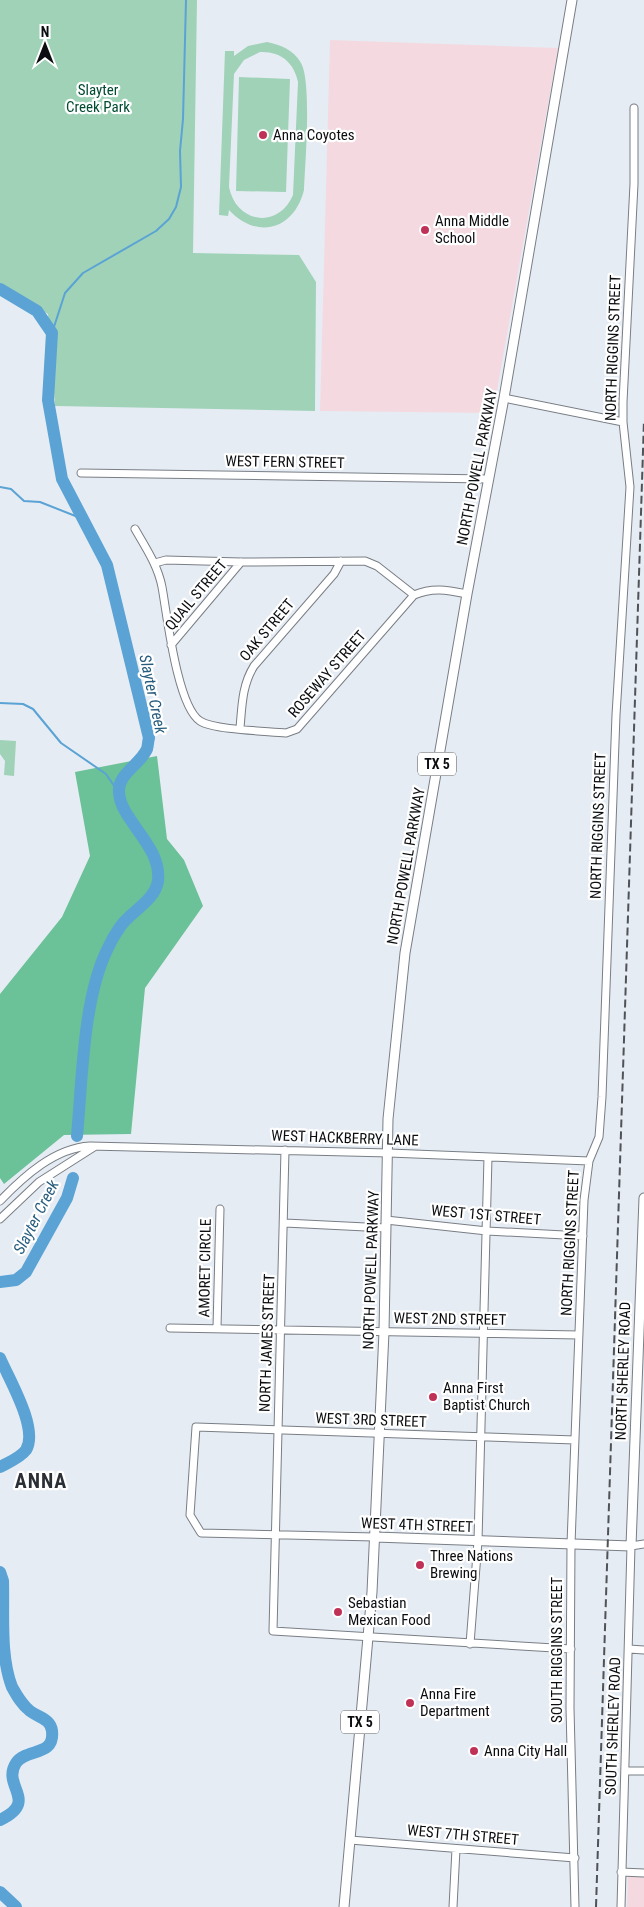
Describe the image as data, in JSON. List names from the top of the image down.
{
  "streets": {
    "main road": [
      "NORTH POWELL PARKWAY",
      "TX 5",
      "NORTH SHERLEY ROAD",
      "WEST 4TH STREET"
    ],
    "street": [
      "NORTH RIGGINS STREET",
      "WEST FERN STREET",
      "QUAIL STREET",
      "OAK STREET",
      "ROSEWAY STREET",
      "WEST HACKBERRY LANE",
      "WEST 1ST STREET",
      "AMORET CIRCLE",
      "WEST 2ND STREET",
      "NORTH JAMES STREET",
      "WEST 3RD STREET",
      "SOUTH RIGGINS STREET",
      "SOUTH SHERLEY ROAD",
      "WEST 7TH STREET"
    ]
  },
  "crossings": [
    ["NORTH RIGGINS STREET", "WEST HACKBERRY LANE"],
    ["NORTH RIGGINS STREET", "WEST 1ST STREET"],
    ["NORTH RIGGINS STREET", "WEST 2ND STREET"],
    ["NORTH RIGGINS STREET", "WEST 3RD STREET"],
    ["NORTH RIGGINS STREET", "WEST 4TH STREET"],
    ["NORTH RIGGINS STREET", "SOUTH RIGGINS STREET"],
    ["WEST FERN STREET", "NORTH POWELL PARKWAY"],
    ["NORTH POWELL PARKWAY", "TX 5"],
    ["NORTH POWELL PARKWAY", "WEST HACKBERRY LANE"],
    ["NORTH POWELL PARKWAY", "WEST 1ST STREET"],
    ["NORTH POWELL PARKWAY", "WEST 2ND STREET"],
    ["NORTH POWELL PARKWAY", "WEST 3RD STREET"],
    ["NORTH POWELL PARKWAY", "WEST 4TH STREET"],
    ["QUAIL STREET", "ROSEWAY STREET"],
    ["OAK STREET", "ROSEWAY STREET"],
    ["TX 5", "NORTH JAMES STREET"],
    ["TX 5", "WEST 4TH STREET"],
    ["TX 5", "WEST 7TH STREET"],
    ["WEST HACKBERRY LANE", "NORTH JAMES STREET"],
    ["WEST 1ST STREET", "NORTH JAMES STREET"],
    ["AMORET CIRCLE", "WEST 2ND STREET"],
    ["WEST 2ND STREET", "NORTH JAMES STREET"],
    ["NORTH JAMES STREET", "WEST 3RD STREET"],
    ["NORTH JAMES STREET", "WEST 4TH STREET"],
    ["NORTH SHERLEY ROAD", "WEST 4TH STREET"],
    ["NORTH SHERLEY ROAD", "SOUTH SHERLEY ROAD"],
    ["WEST 3RD STREET", "WEST 4TH STREET"],
    ["WEST 4TH STREET", "SOUTH RIGGINS STREET"],
    ["WEST 4TH STREET", "SOUTH SHERLEY ROAD"],
    ["SOUTH RIGGINS STREET", "WEST 7TH STREET"]
  ],
  "districts": ["ANNA"],
  "water": ["Slayter Creek"],
  "parks": ["Slayter Creek Park"],
  "places": [
    "Anna Coyotes",
    "Anna Middle School",
    "Anna First Baptist Church",
    "Three Nations Brewing",
    "Sebastian Mexican Food",
    "Anna Fire Department",
    "Anna City Hall"
  ],
  "north": "top"
}
